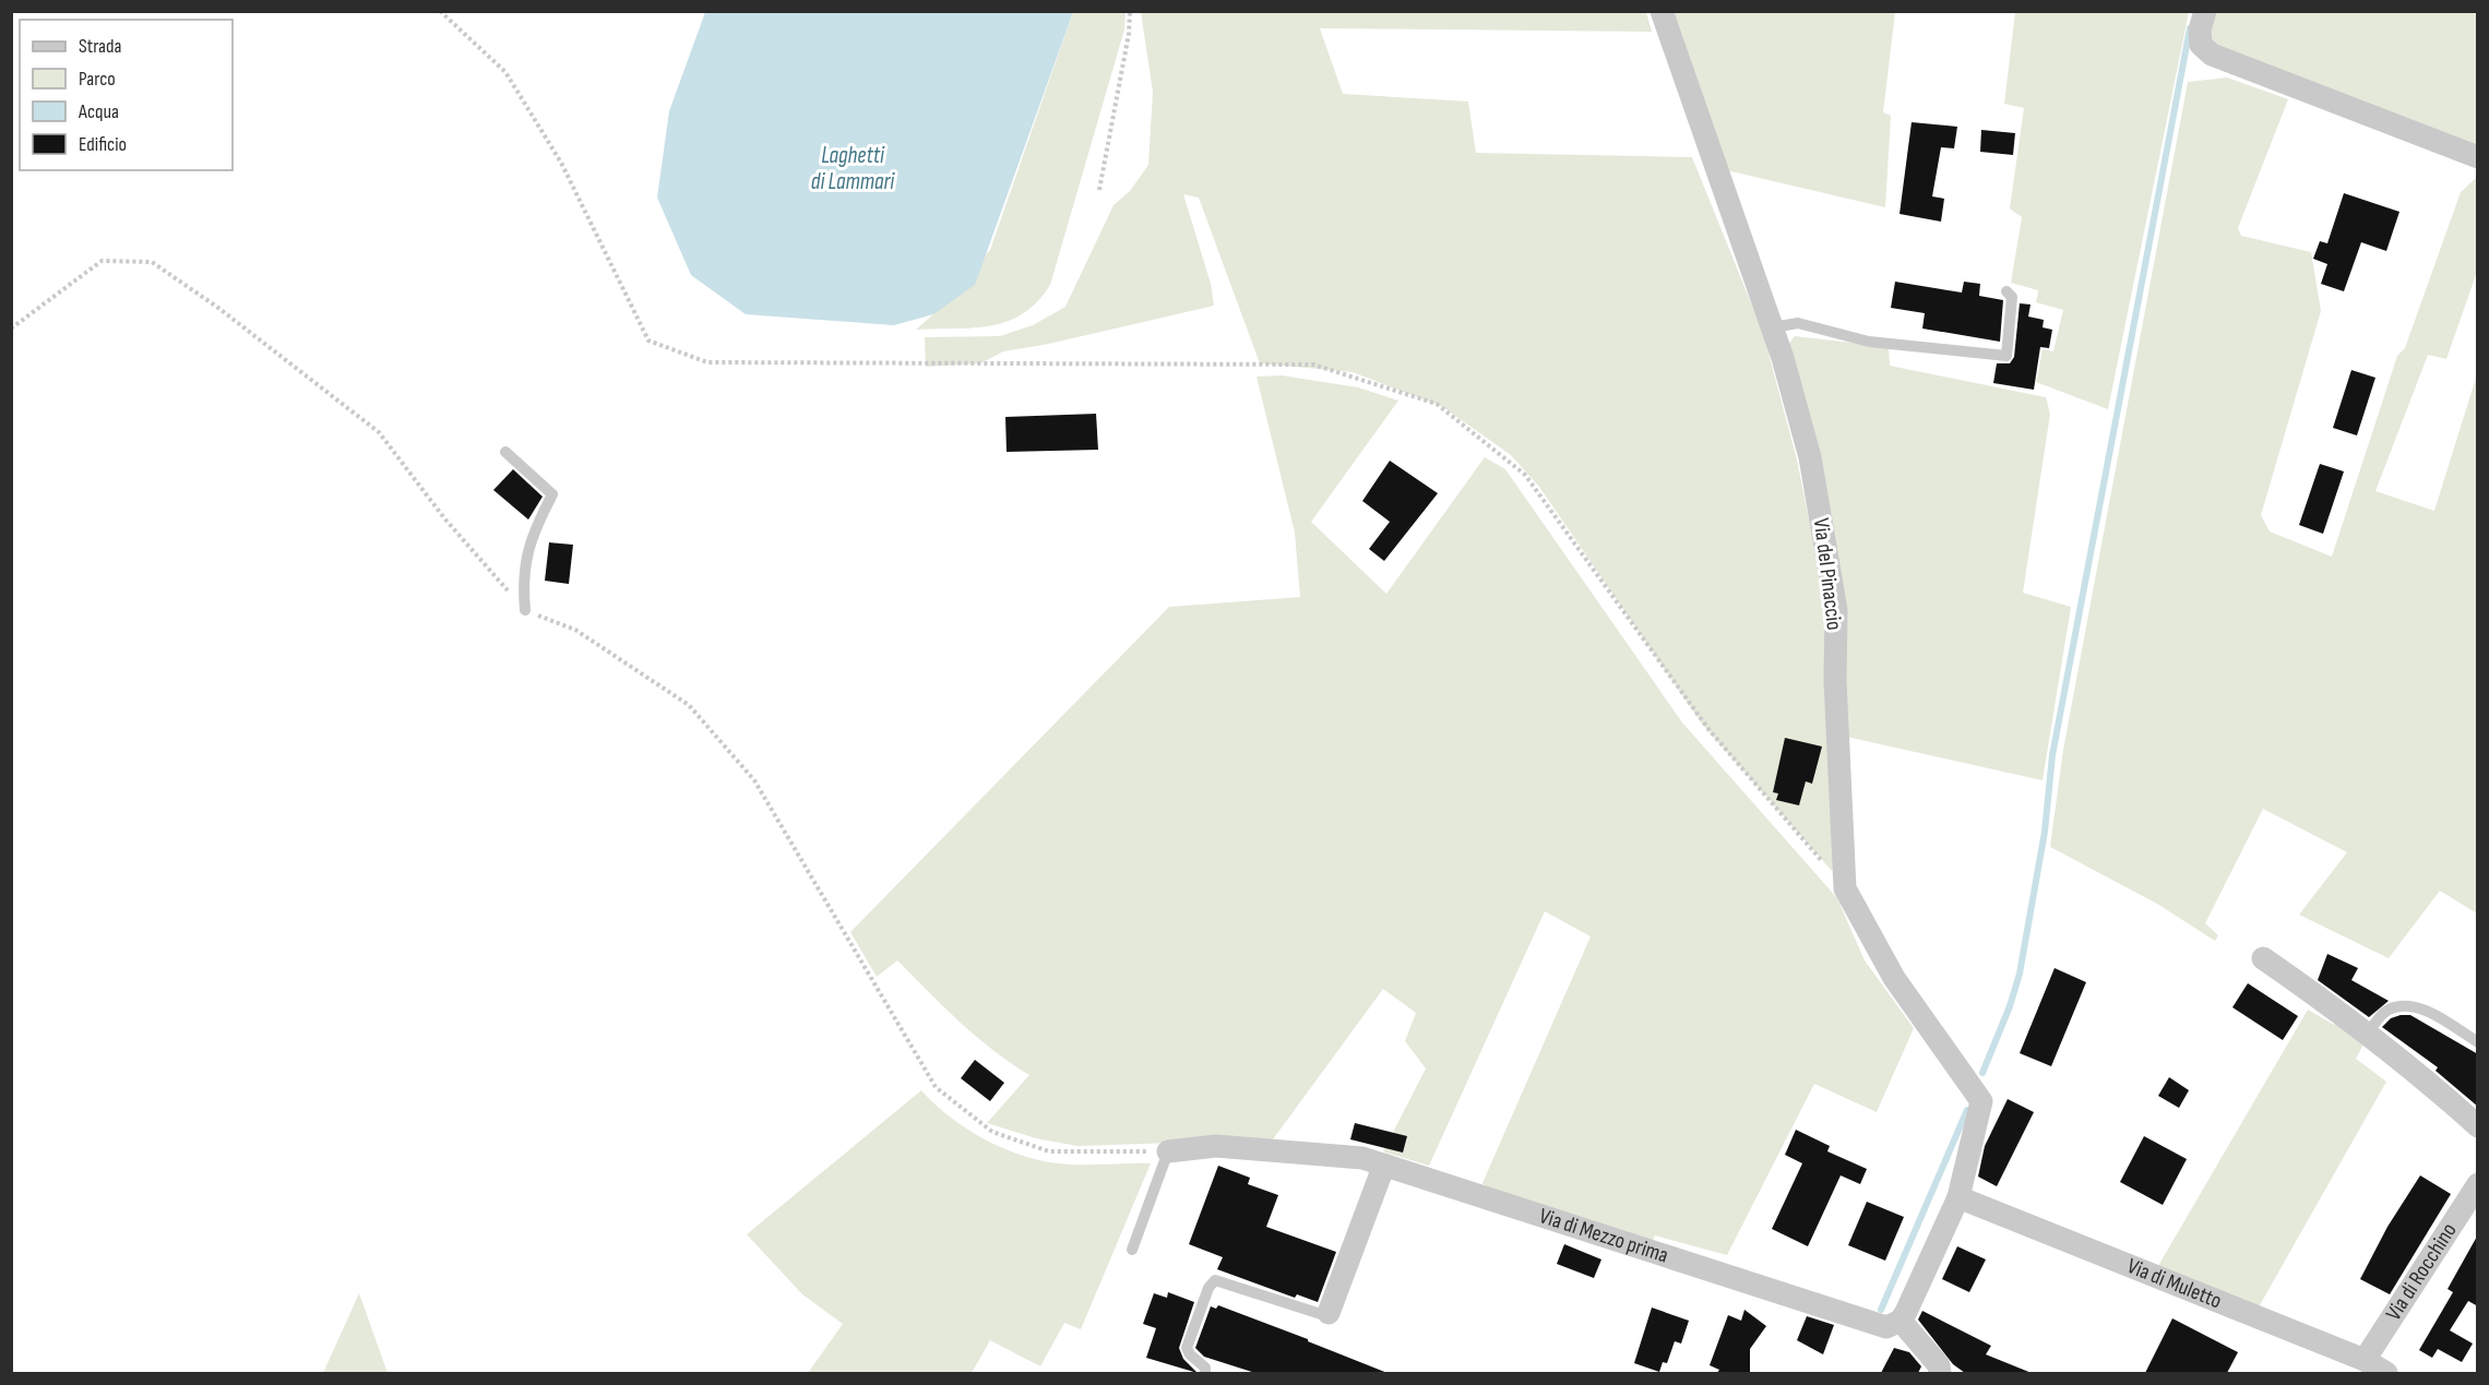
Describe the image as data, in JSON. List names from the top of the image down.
{
  "streets": {
    "street": [
      "Via del Pinaccio",
      "Via di Mezzo prima",
      "Via di Rocchino",
      "Via di Muletto"
    ]
  },
  "crossings": [
    ["Via del Pinaccio", "Via di Muletto"],
    ["Via di Rocchino", "Via di Muletto"]
  ],
  "water": ["Laghetti di Lammari"],
  "legend": [
    "Strada",
    "Parco",
    "Acqua",
    "Edificio"
  ]
}
